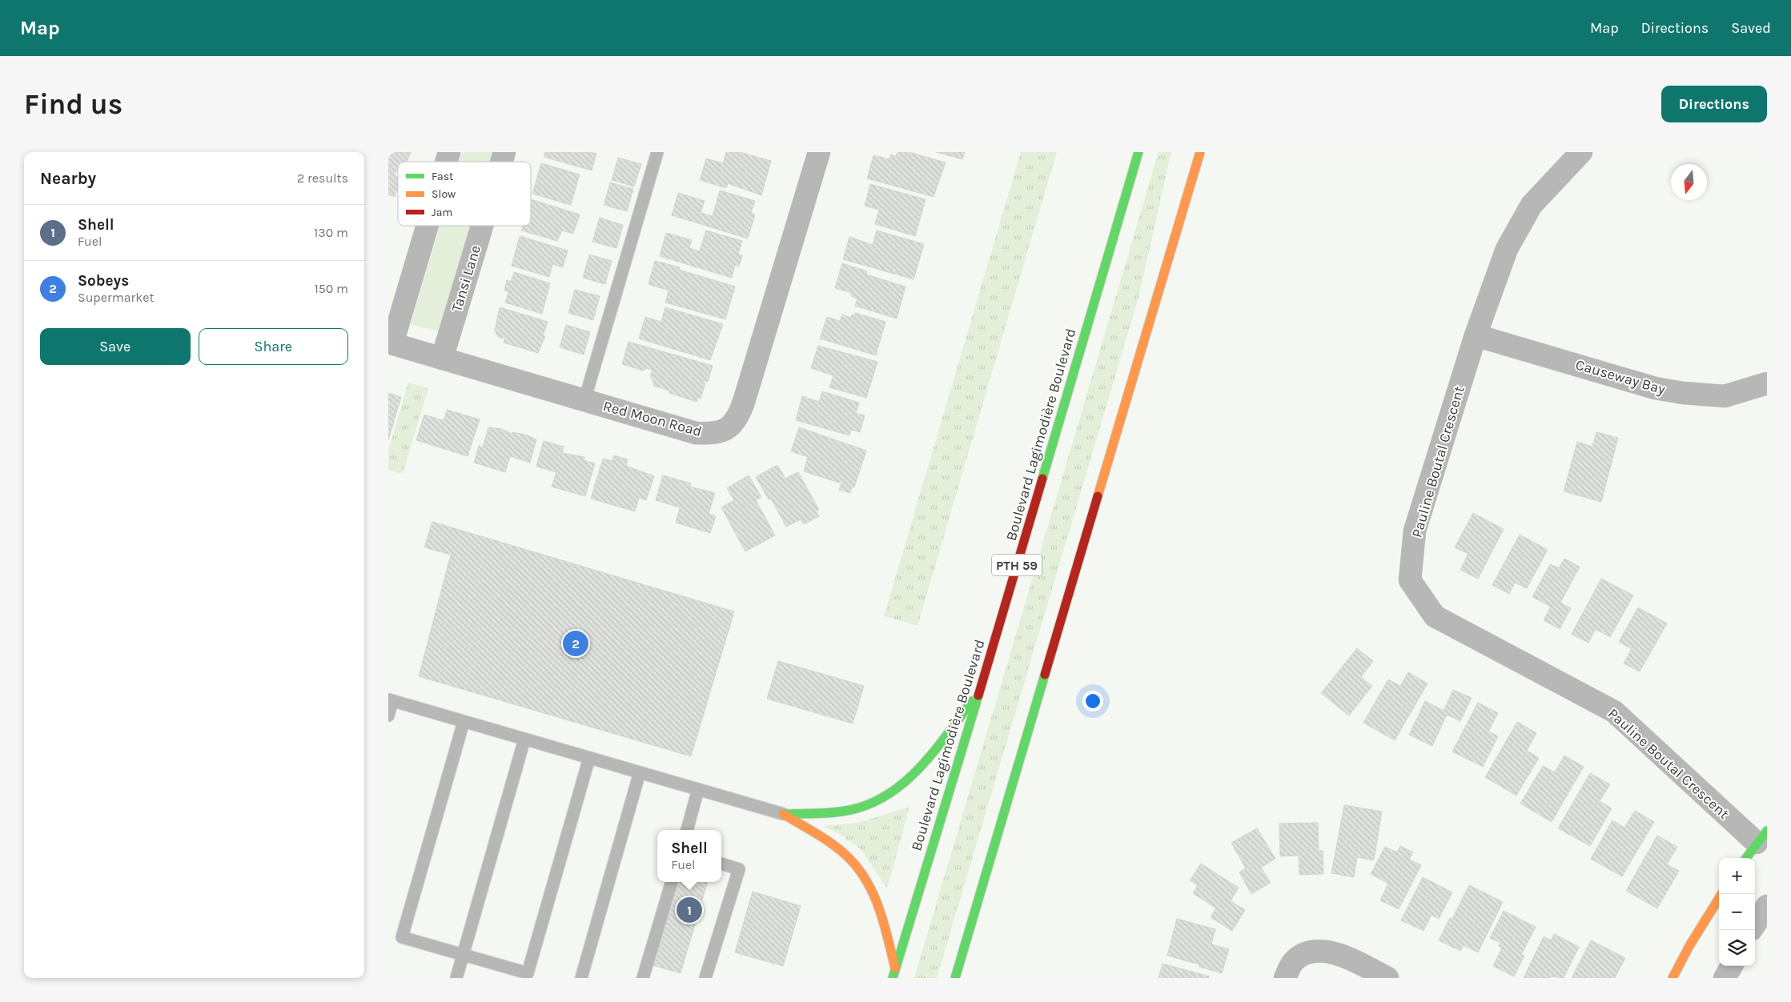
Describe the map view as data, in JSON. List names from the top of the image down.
{
  "streets": {
    "main road": ["Boulevard Lagimodière Boulevard", "PTH 59"],
    "street": [
      "Tansi Lane",
      "Causeway Bay",
      "Red Moon Road",
      "Pauline Boutal Crescent"
    ]
  },
  "crossings": [
    ["Tansi Lane", "Red Moon Road"],
    ["Causeway Bay", "Pauline Boutal Crescent"]
  ],
  "legend": ["Fast", "Slow", "Jam"],
  "north": "bottom",
  "page": {
    "header": "Map",
    "nav": ["Map", "Directions", "Saved"],
    "buttons": [
      "Directions",
      ["Save", "Share"]
    ],
    "title": "Find us",
    "heading": ["Nearby", "2 results"],
    "list": [
      {
        "mark": "1",
        "name": "Shell",
        "note": "Fuel",
        "value": "130 m"
      },
      {
        "mark": "2",
        "name": "Sobeys",
        "note": "Supermarket",
        "value": "150 m"
      }
    ],
    "pins": ["2", "1"],
    "popup": ["Shell", "Fuel"],
    "map_buttons": ["+", "−"]
  }
}
